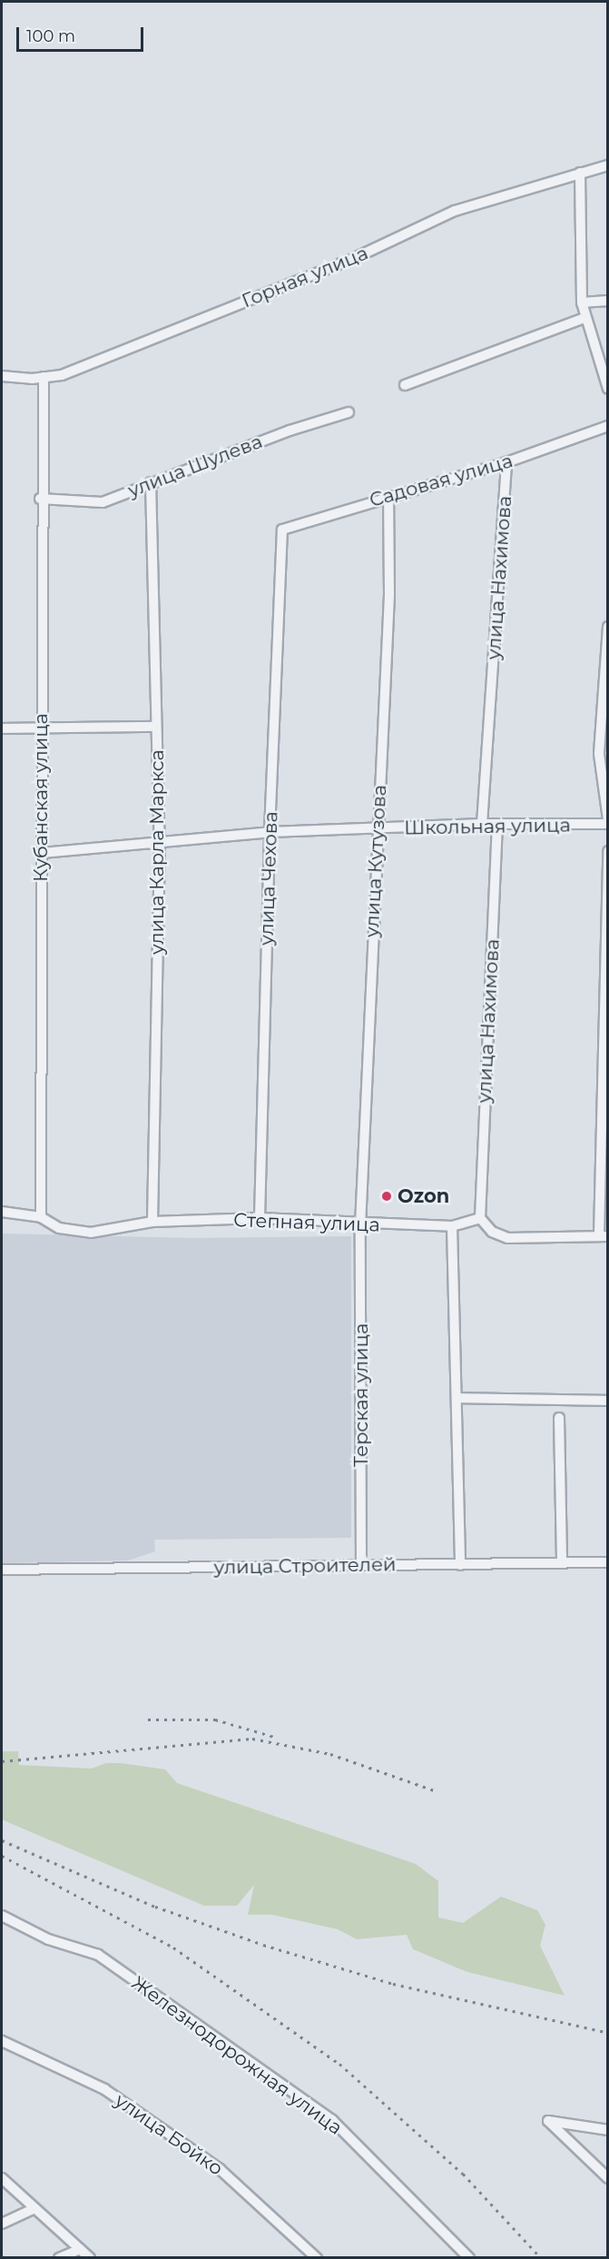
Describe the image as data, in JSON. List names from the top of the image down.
{
  "streets": {
    "street": [
      "Горная улица",
      "улица Шулева",
      "Садовая улица",
      "улица Нахимова",
      "Кубанская улица",
      "Школьная улица",
      "улица Карла Маркса",
      "улица Кутузова",
      "улица Чехова",
      "Степная улица",
      "Терская улица",
      "улица Строителей",
      "Железнодорожная улица",
      "улица Бойко"
    ]
  },
  "crossings": [
    ["Горная улица", "Кубанская улица"],
    ["улица Шулева", "Кубанская улица"],
    ["улица Шулева", "улица Карла Маркса"],
    ["Садовая улица", "улица Нахимова"],
    ["Садовая улица", "улица Кутузова"],
    ["Садовая улица", "улица Чехова"],
    ["улица Нахимова", "Школьная улица"],
    ["улица Нахимова", "Степная улица"],
    ["Кубанская улица", "Школьная улица"],
    ["Кубанская улица", "Степная улица"],
    ["Школьная улица", "улица Карла Маркса"],
    ["Школьная улица", "улица Кутузова"],
    ["Школьная улица", "улица Чехова"],
    ["улица Карла Маркса", "Степная улица"],
    ["улица Кутузова", "Степная улица"],
    ["улица Кутузова", "Терская улица"],
    ["улица Чехова", "Степная улица"],
    ["Степная улица", "Терская улица"],
    ["Терская улица", "улица Строителей"]
  ],
  "places": ["Ozon"],
  "scale_bar": "100 m"
}
